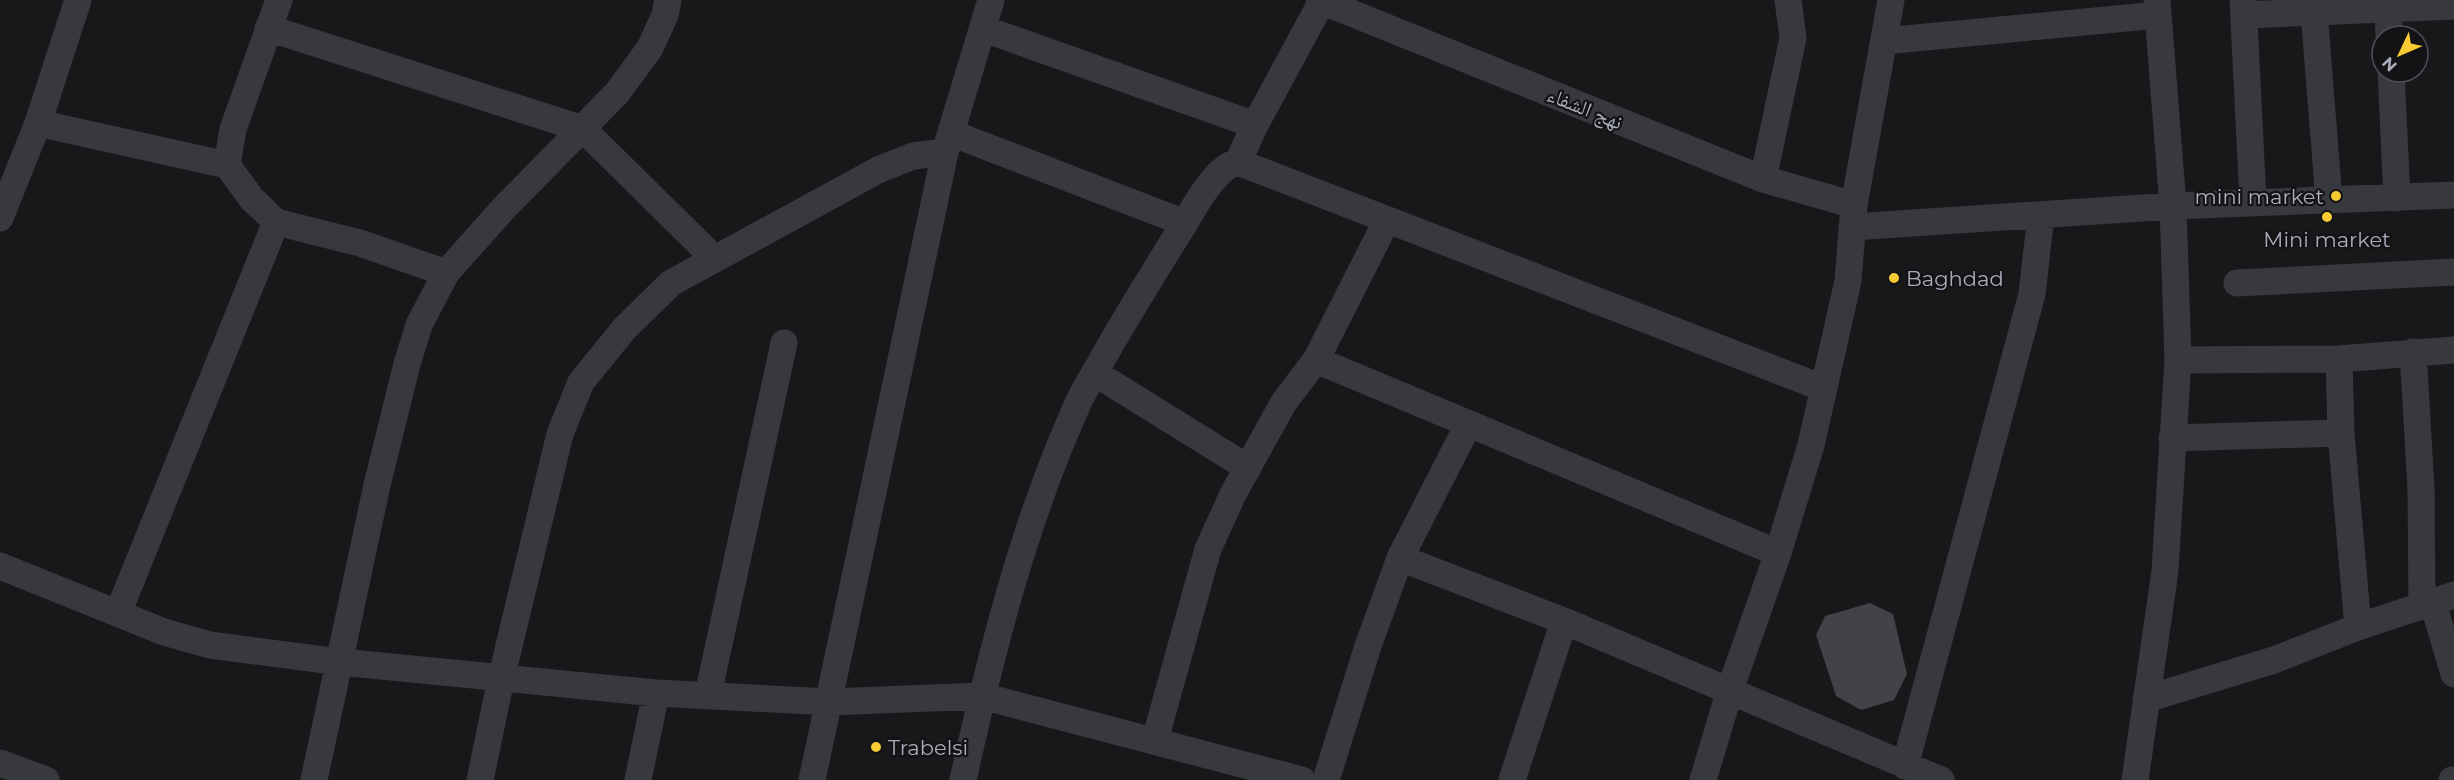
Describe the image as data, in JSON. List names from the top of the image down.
{
  "streets": {
    "street": ["نهج الشفاء"]
  },
  "places": [
    "mini market",
    "Mini market",
    "Baghdad",
    "Trabelsi"
  ],
  "north": "bottom left"
}
